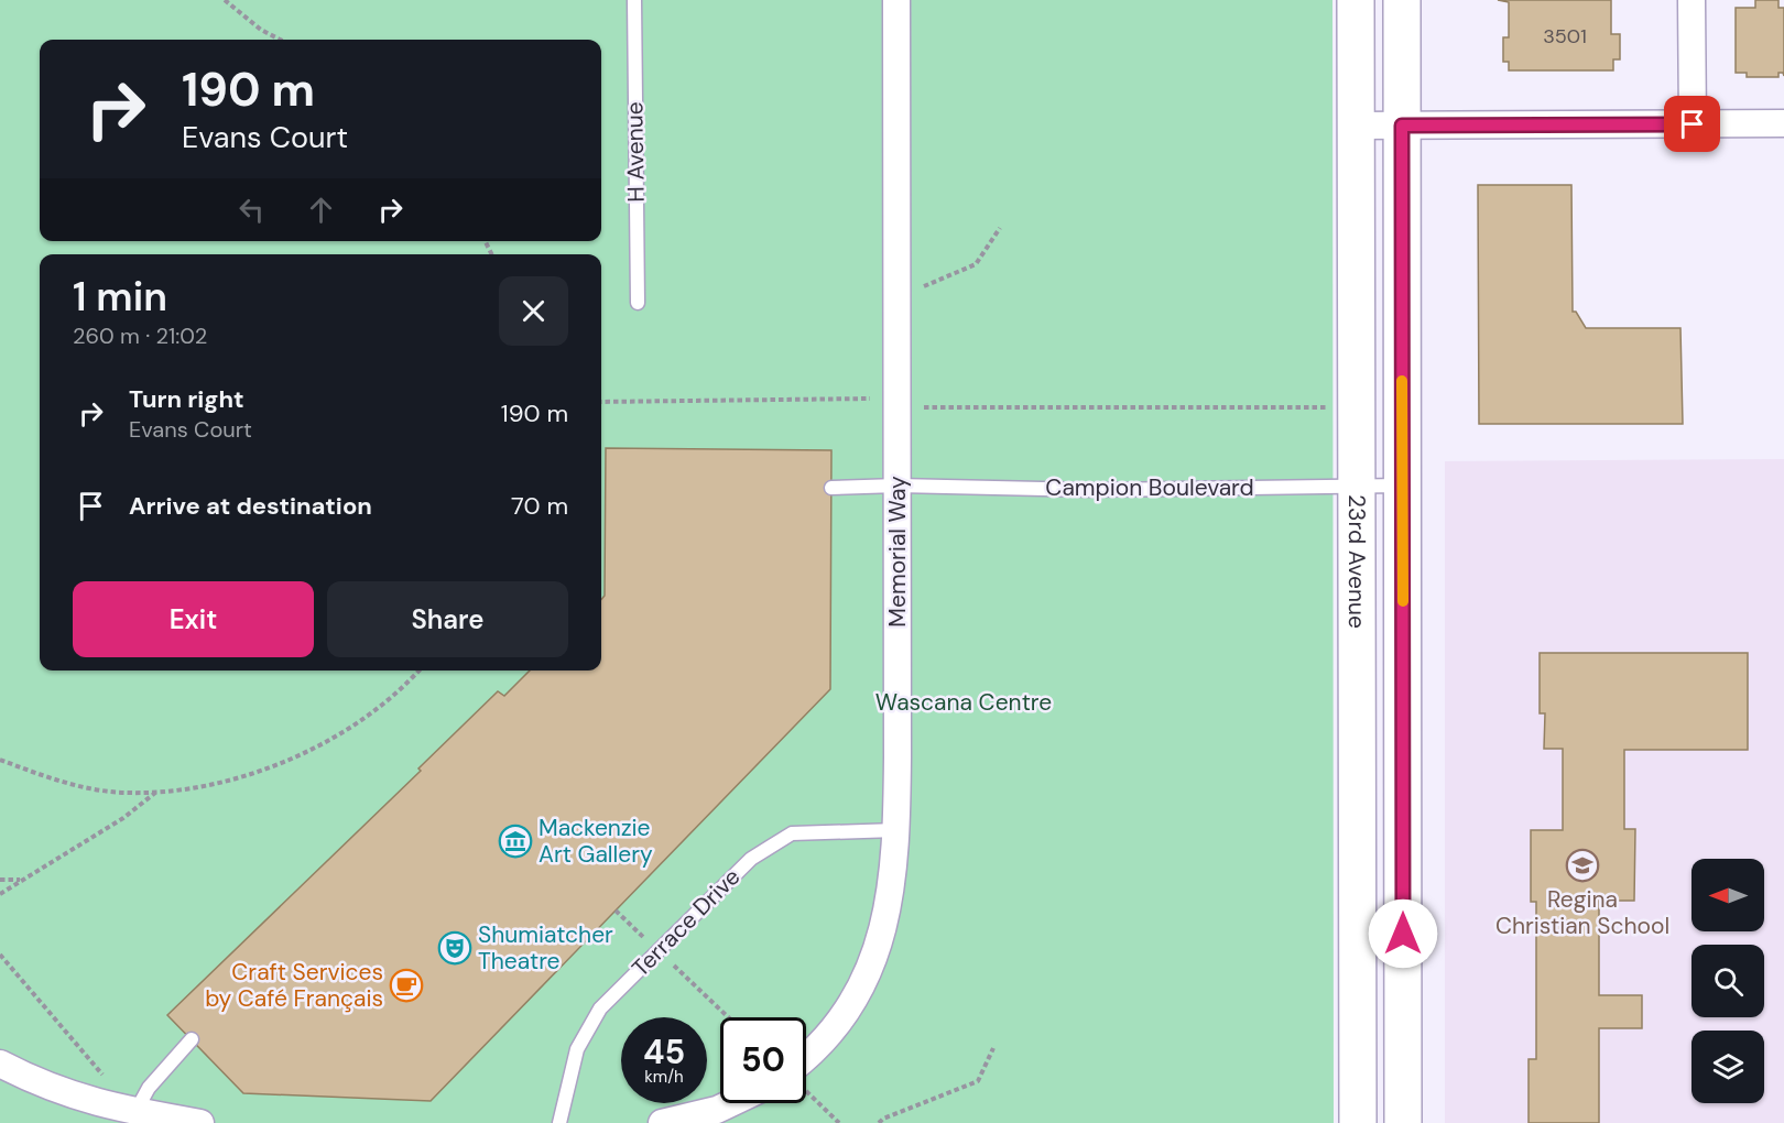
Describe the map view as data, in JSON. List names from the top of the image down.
{
  "streets": {
    "main road": ["23rd Avenue"],
    "street": ["Memorial Way"],
    "lane": ["H Avenue", "Campion Boulevard", "Terrace Drive"]
  },
  "crossings": [
    ["Campion Boulevard", "Memorial Way"],
    ["Campion Boulevard", "23rd Avenue"],
    ["Memorial Way", "Terrace Drive"]
  ],
  "parks": ["Wascana Centre"],
  "places": {
    "museum": ["Mackenzie Art Gallery"],
    "school or university": ["Regina Christian School"],
    "theatre": ["Shumiatcher Theatre"],
    "cafe": ["Craft Services by Café Français"]
  },
  "house_numbers": ["3501"],
  "north": "left",
  "page": {
    "turn": ["190 m", "Evans Court"],
    "heading": ["1 min", "260 m · 21:02"],
    "list": [
      {
        "name": "Turn right",
        "note": "Evans Court",
        "value": "190 m"
      },
      {
        "name": "Arrive at destination",
        "value": "70 m"
      }
    ],
    "buttons": ["Exit", "Share"],
    "speed": "45 km/h",
    "limit": "50"
  }
}
